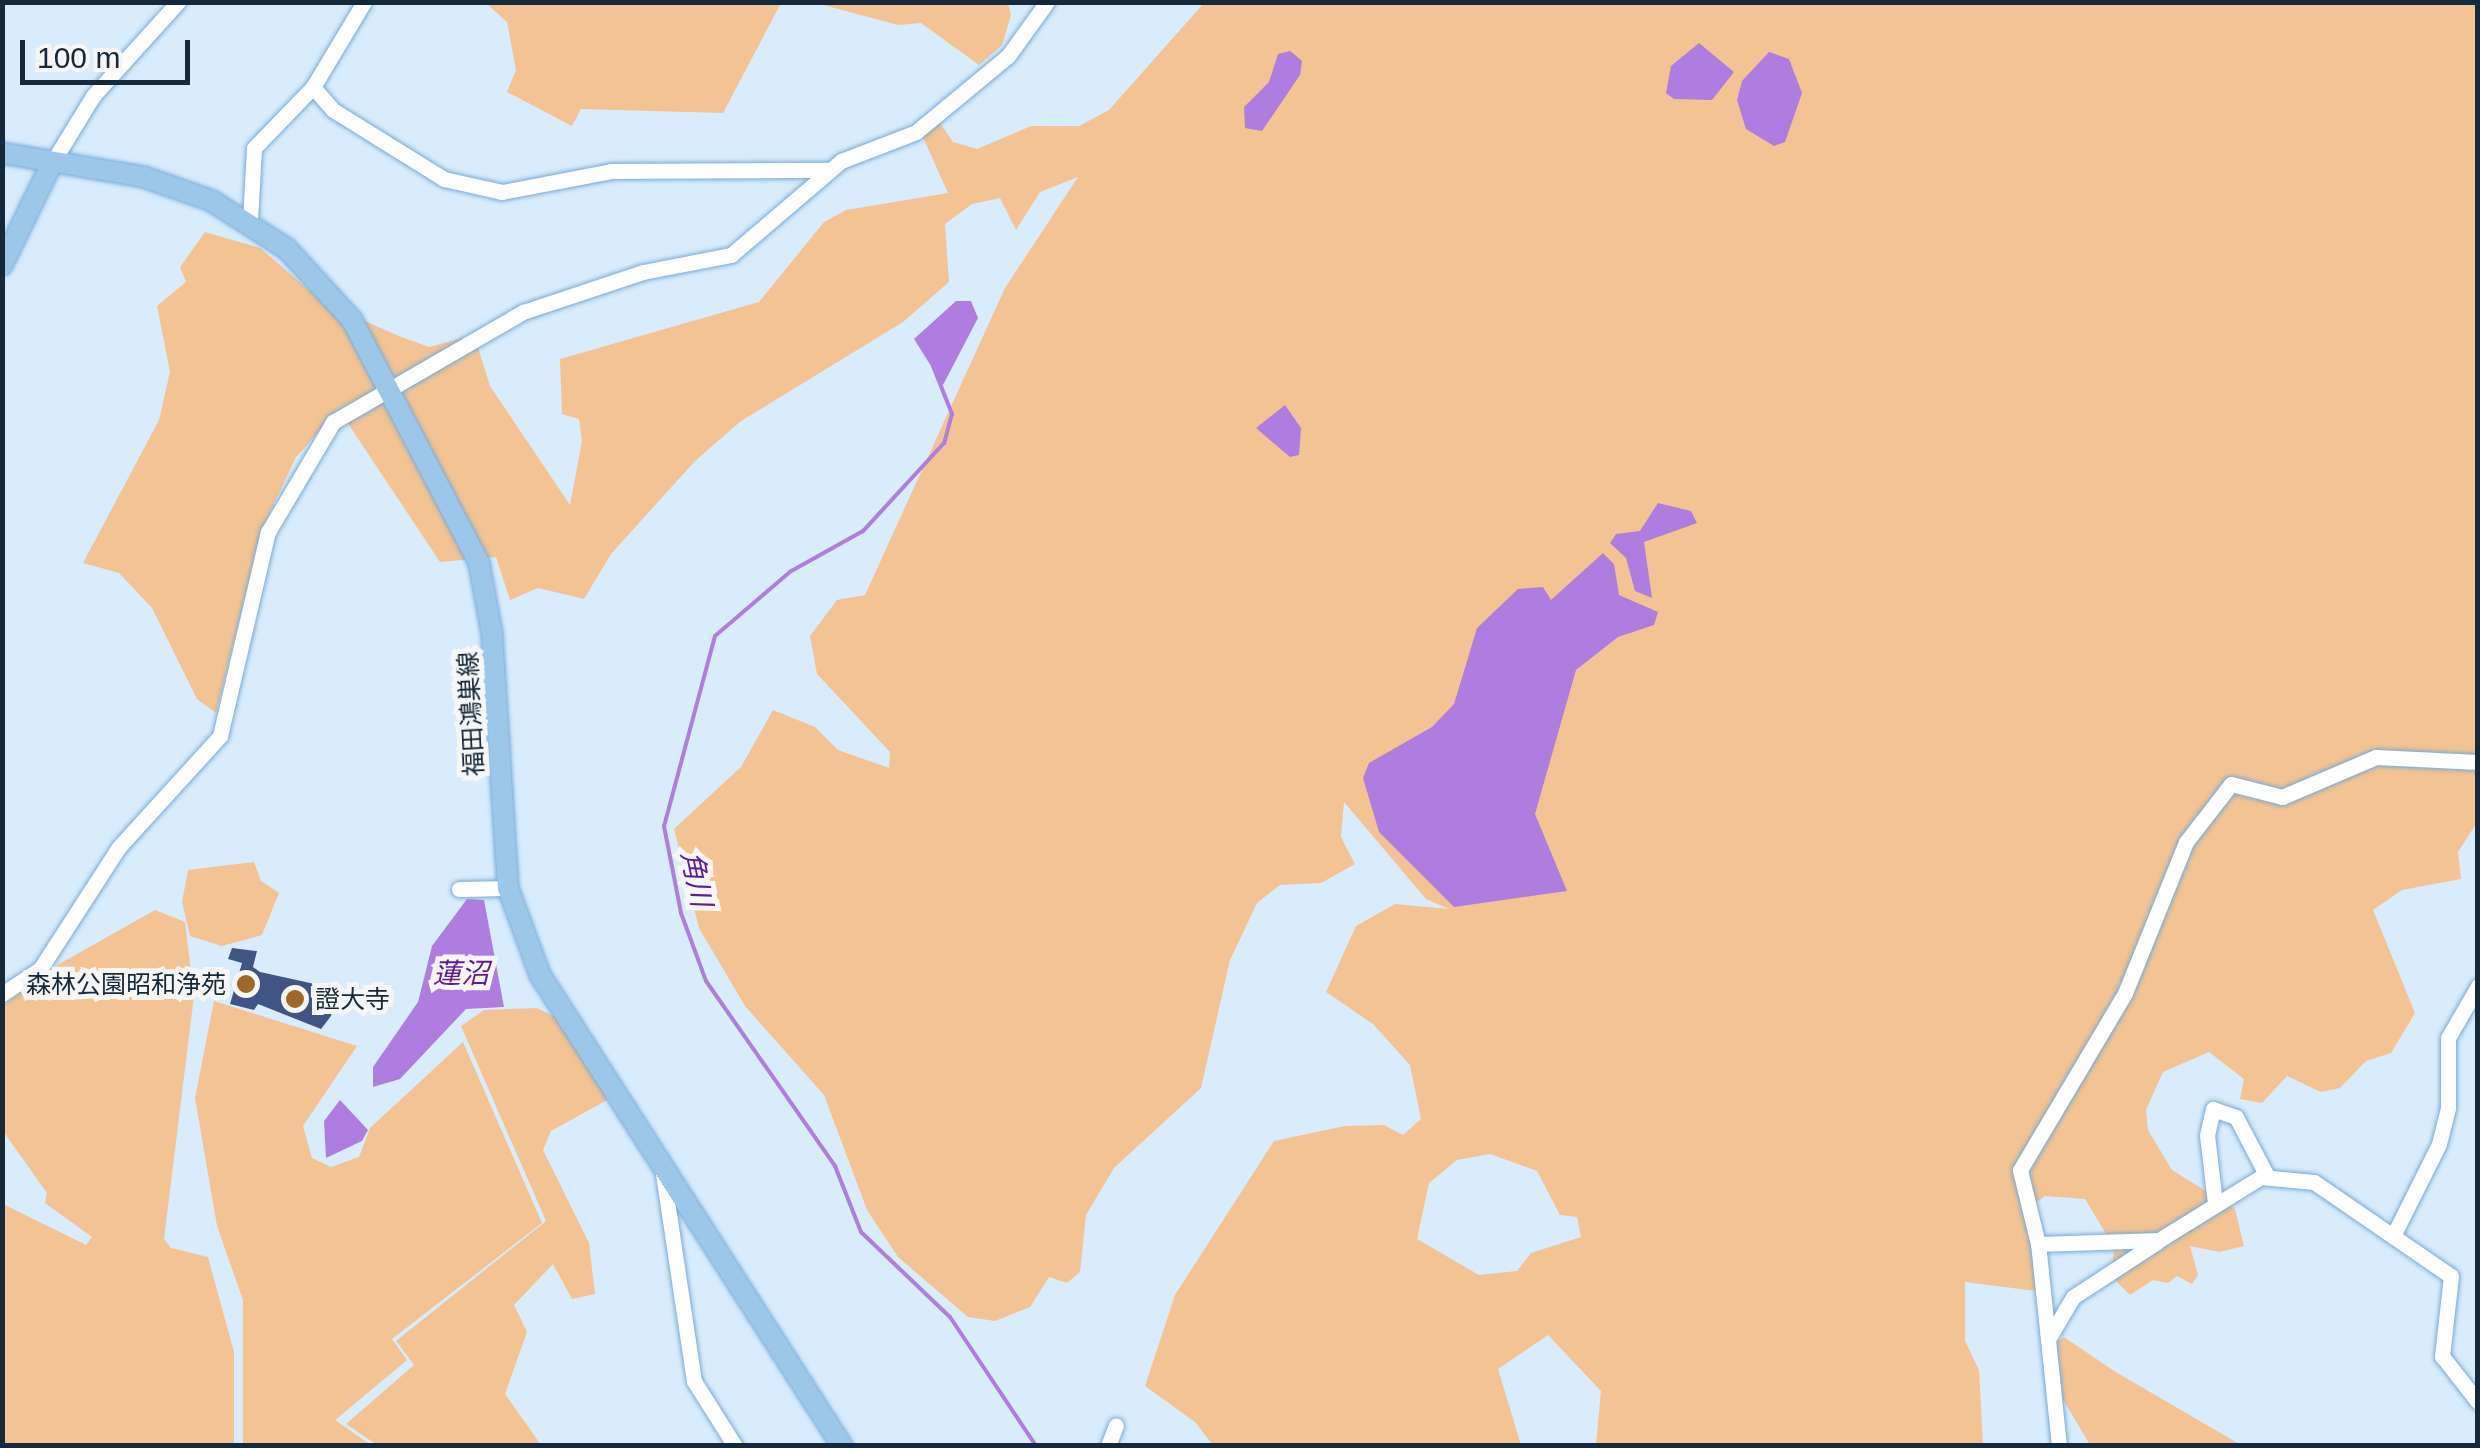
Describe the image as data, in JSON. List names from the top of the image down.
{
  "streets": {
    "main road": ["福田鴻巣線"]
  },
  "water": ["角川", "蓮沼"],
  "places": ["森林公園昭和浄苑", "證大寺"],
  "scale_bar": "100 m"
}
